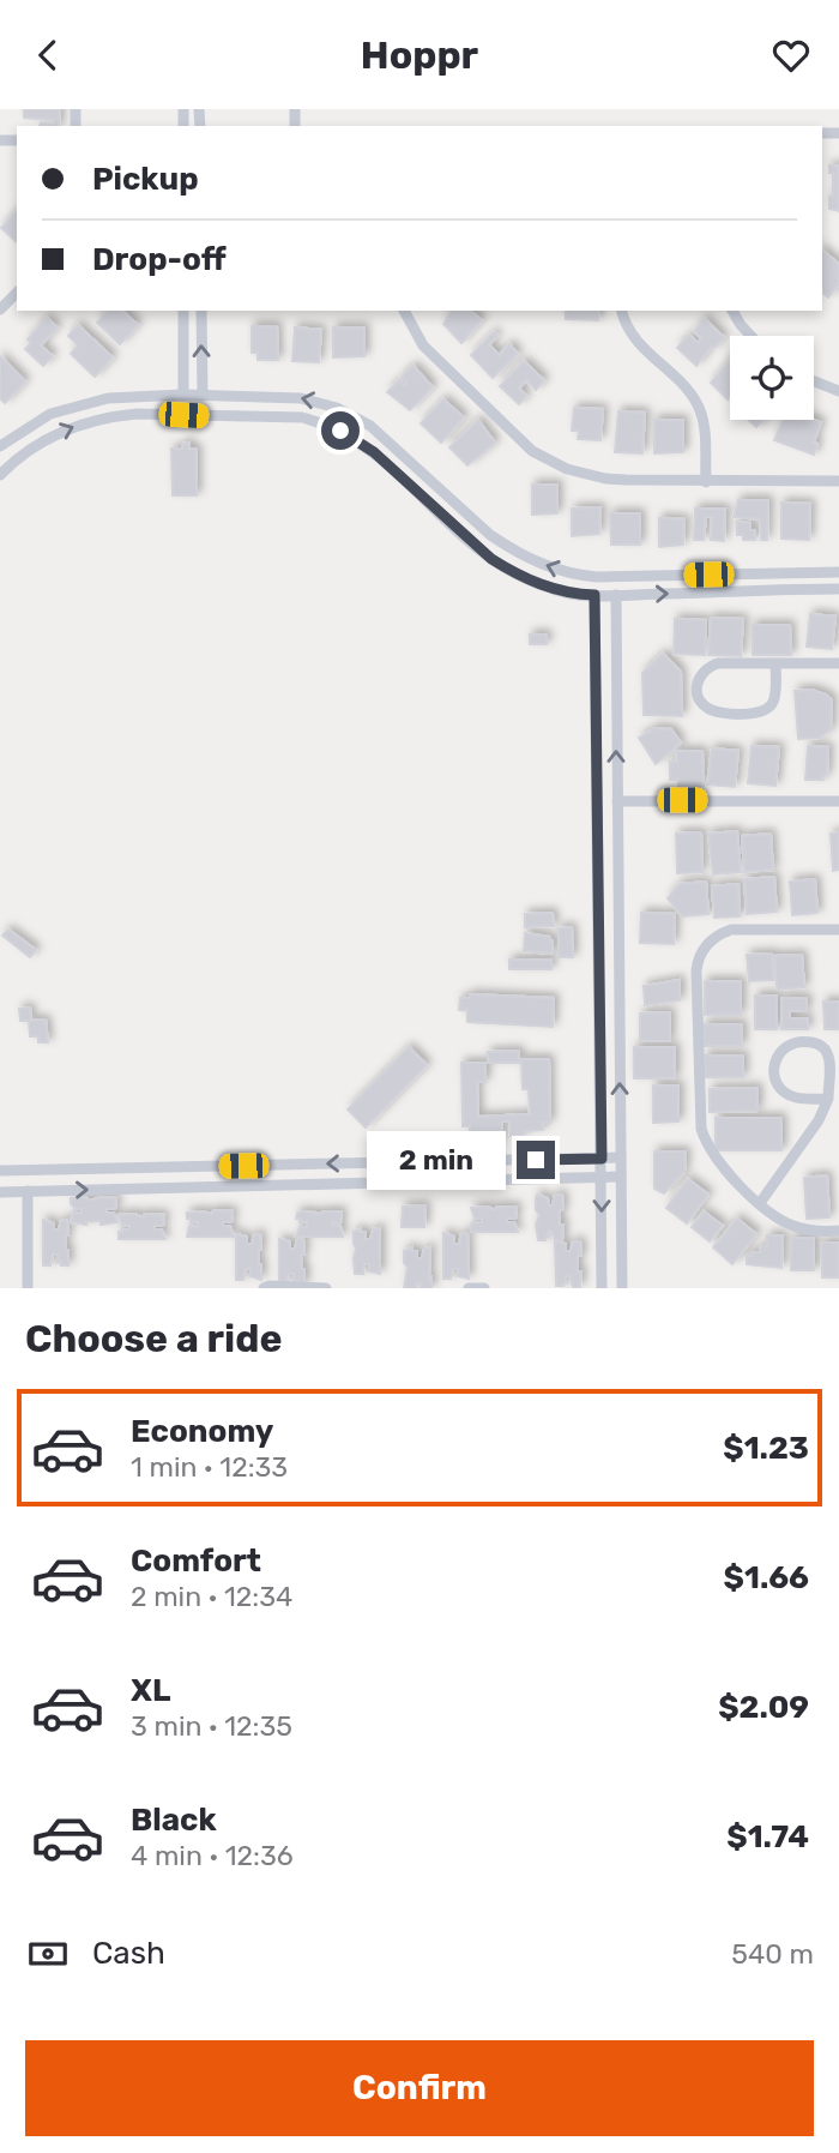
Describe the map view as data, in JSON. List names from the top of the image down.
{
  "page": {
    "header": "Hoppr",
    "banner": ["Pickup", "Drop-off"],
    "bubble": "2 min",
    "heading": "Choose a ride",
    "list": [
      {
        "name": "Economy",
        "note": "1 min · 12:33",
        "value": "$1.23"
      },
      {
        "name": "Comfort",
        "note": "2 min · 12:34",
        "value": "$1.66"
      },
      {
        "name": "XL",
        "note": "3 min · 12:35",
        "value": "$2.09"
      },
      {
        "name": "Black",
        "note": "4 min · 12:36",
        "value": "$1.74"
      }
    ],
    "pay": ["Cash", "540 m"],
    "buttons": "Confirm"
  }
}
